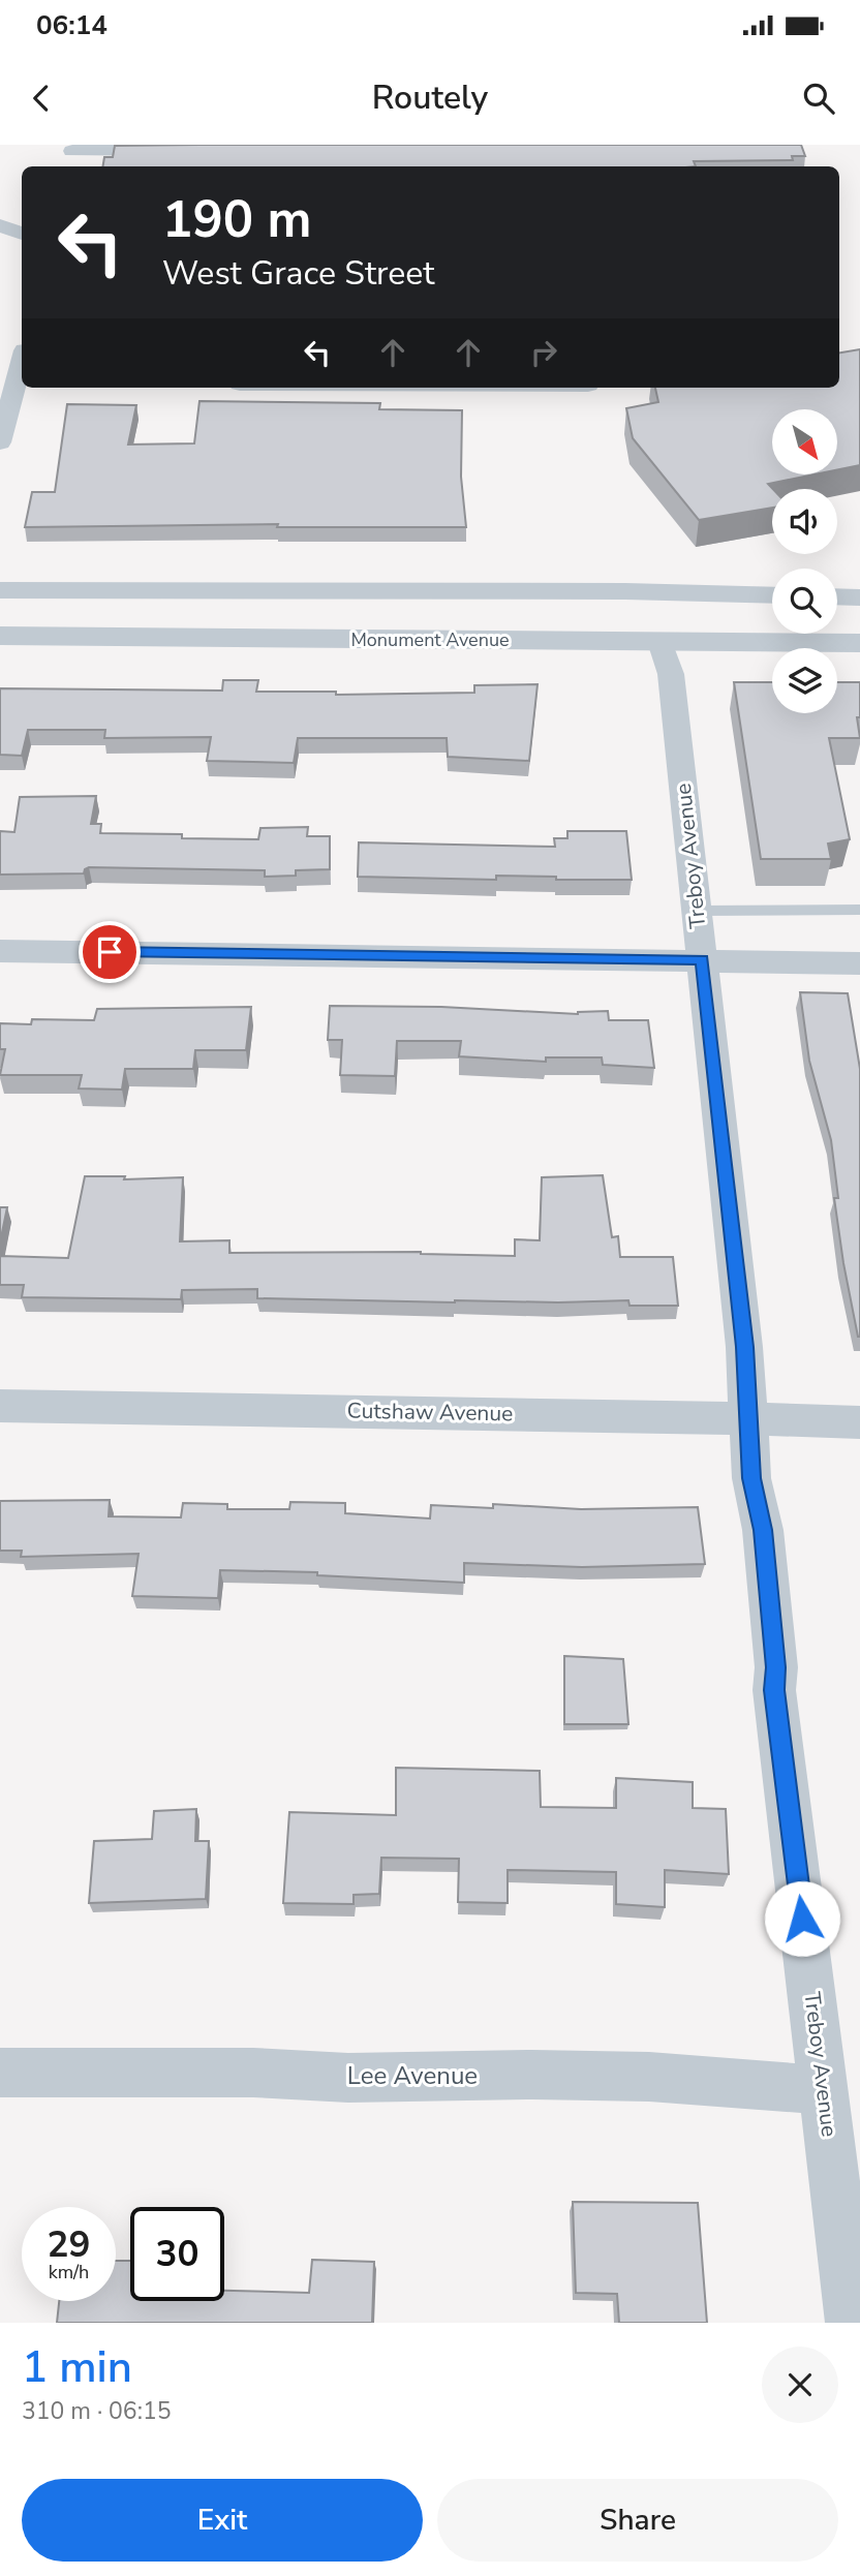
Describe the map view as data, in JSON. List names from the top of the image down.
{
  "streets": {
    "street": [
      "Monument Avenue",
      "Treboy Avenue",
      "Cutshaw Avenue",
      "Lee Avenue"
    ]
  },
  "crossings": [
    ["Monument Avenue", "Treboy Avenue"],
    ["Treboy Avenue", "Cutshaw Avenue"],
    ["Treboy Avenue", "Lee Avenue"]
  ],
  "north": "bottom right",
  "page": {
    "status": "06:14",
    "header": "Routely",
    "turn": ["190 m", "West Grace Street"],
    "speed": "29 km/h",
    "limit": "30",
    "heading": ["1 min", "310 m · 06:15"],
    "buttons": ["Exit", "Share"]
  }
}
